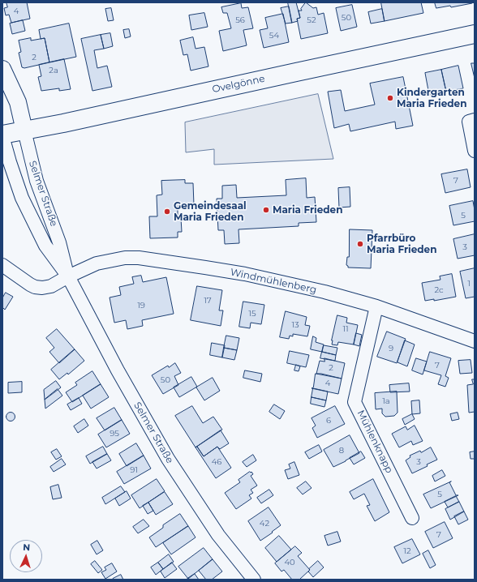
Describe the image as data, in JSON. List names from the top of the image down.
{
  "streets": {
    "main road": ["Ovelgönne"],
    "street": ["Selmer Straße", "Windmühlenberg", "Mühlenknapp"]
  },
  "crossings": [
    ["Ovelgönne", "Selmer Straße"],
    ["Selmer Straße", "Windmühlenberg"],
    ["Windmühlenberg", "Mühlenknapp"]
  ],
  "places": [
    "Kindergarten Maria Frieden",
    "Maria Frieden",
    "Gemeindesaal Maria Frieden",
    "Pfarrbüro Maria Frieden"
  ],
  "house_numbers": [
    "4",
    "50",
    "56",
    "52",
    "54",
    "2",
    "2a",
    "7",
    "5",
    "3",
    "1",
    "2c",
    "17",
    "19",
    "15",
    "13",
    "11",
    "9",
    "7",
    "2",
    "50",
    "4",
    "1a",
    "6",
    "95",
    "8",
    "46",
    "3",
    "91",
    "5",
    "42",
    "7",
    "12",
    "40"
  ],
  "north": "top"
}
